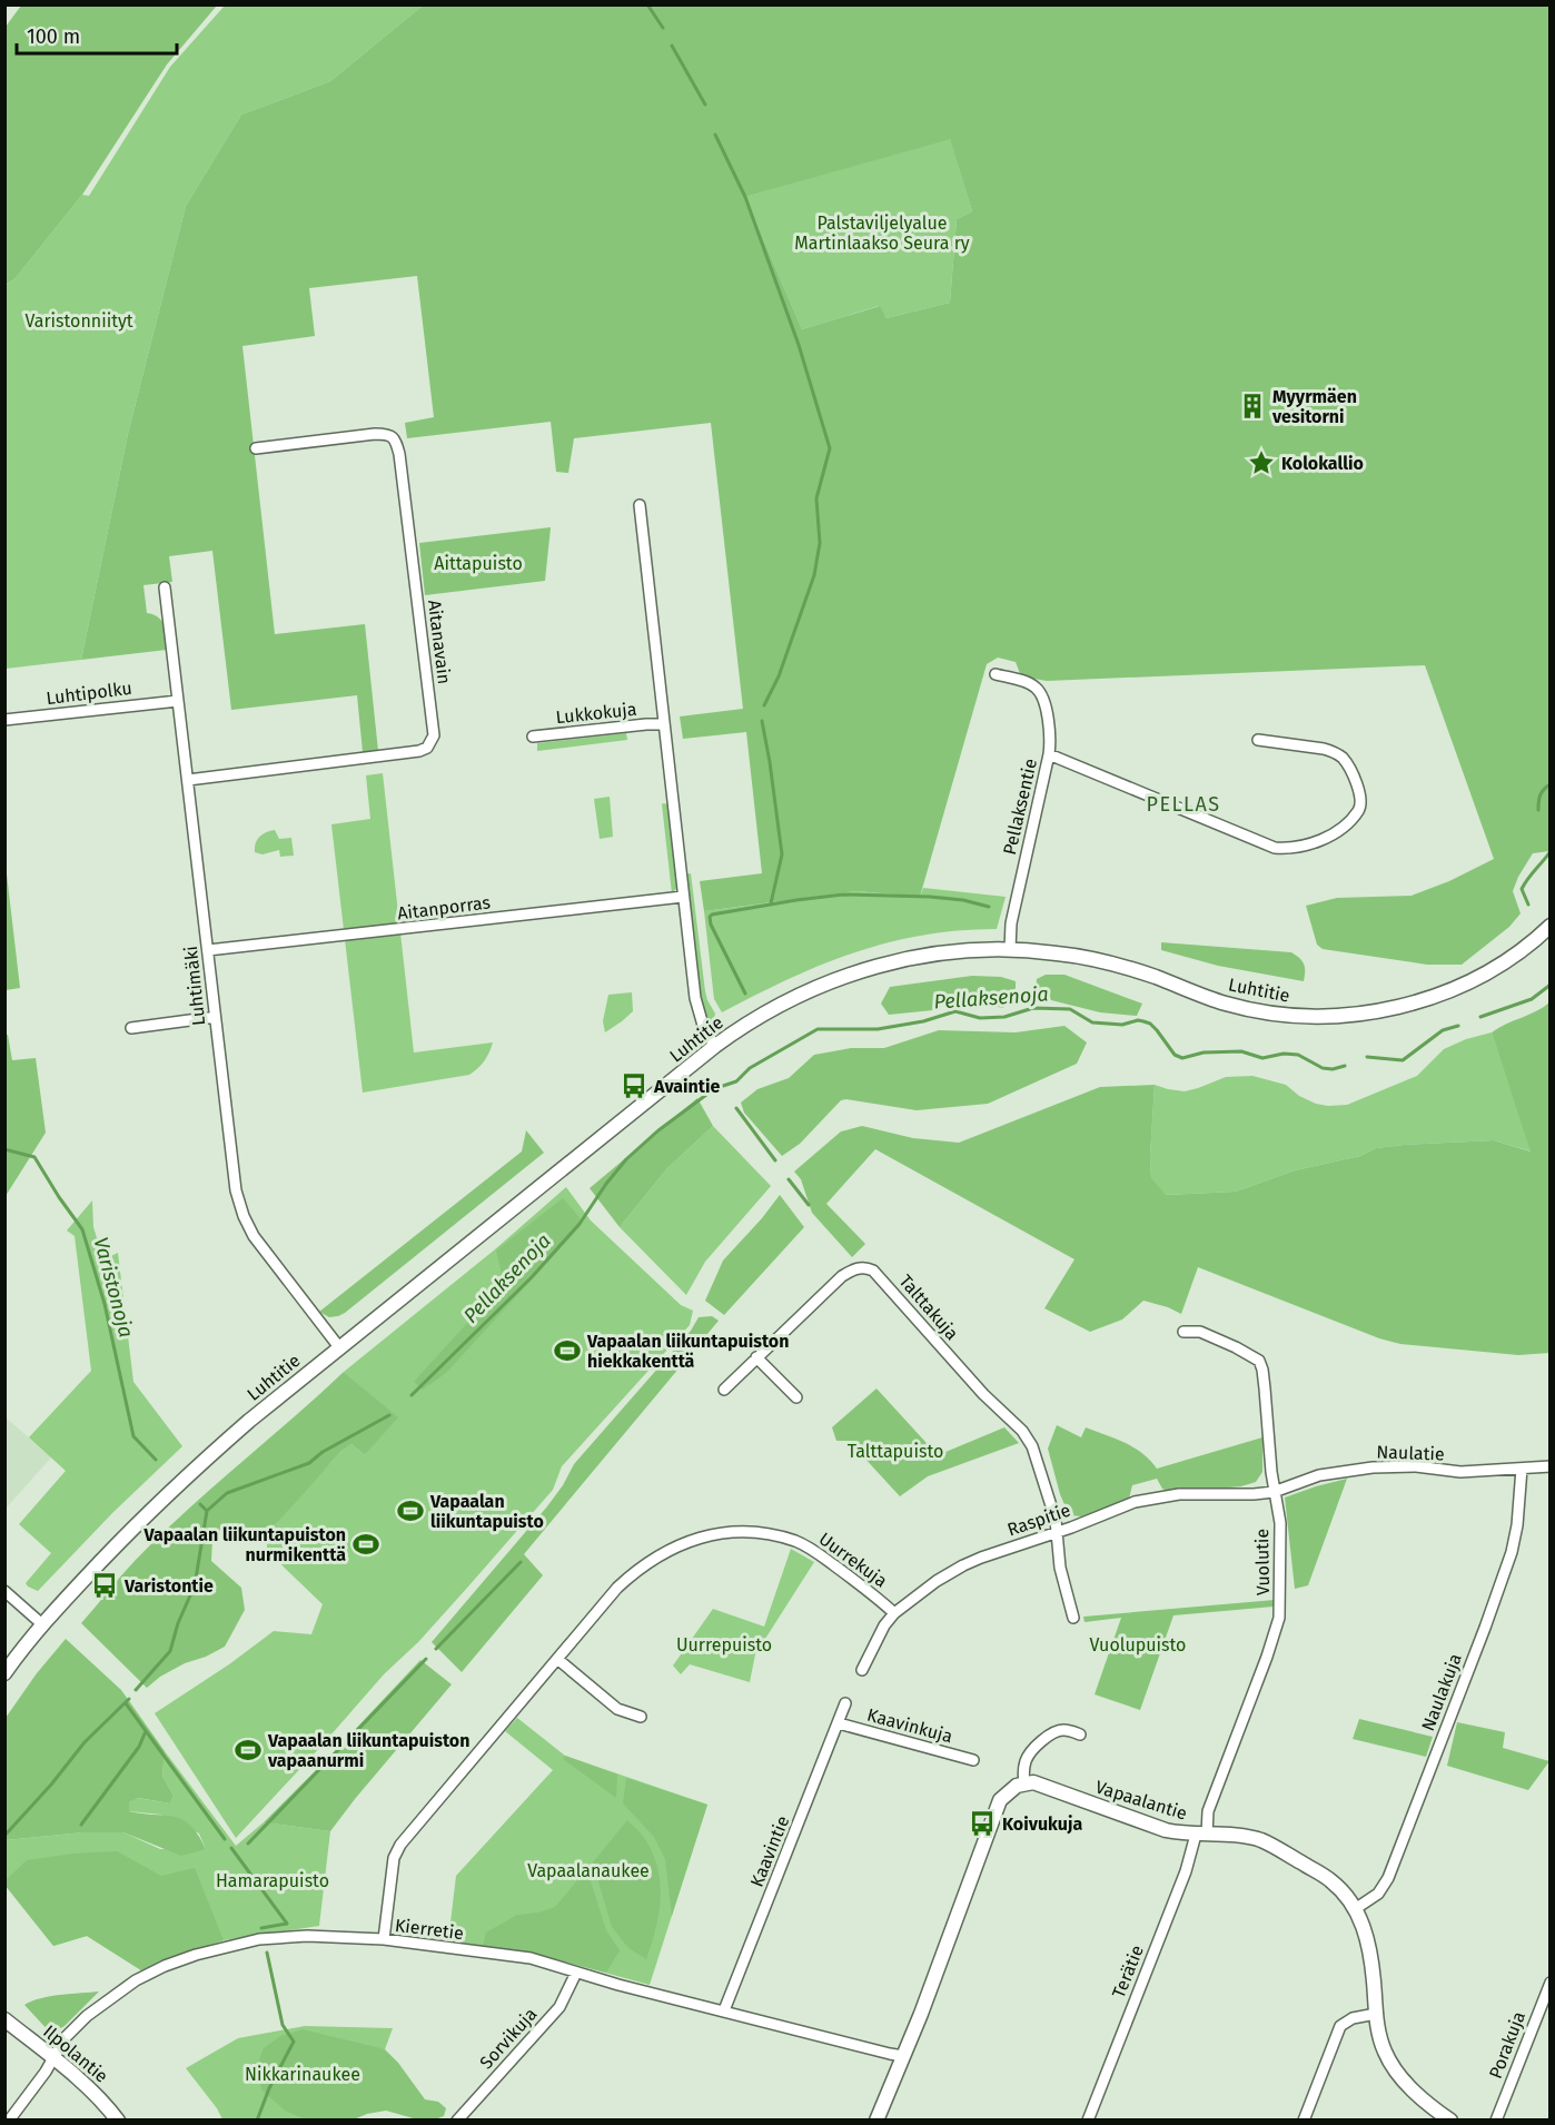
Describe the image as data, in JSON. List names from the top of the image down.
{
  "streets": {
    "street": [
      "Aitanavain",
      "Luhtipolku",
      "Lukkokuja",
      "Pellaksentie",
      "Aitanporras",
      "Luhtimäki",
      "Luhtitie",
      "Talttakuja",
      "Naulatie",
      "Raspitie",
      "Uurrekuja",
      "Vuolutie",
      "Naulakuja",
      "Kaavinkuja",
      "Vapaalantie",
      "Kaavintie",
      "Kierretie",
      "Terätie",
      "Sorvikuja",
      "Porakuja",
      "Ilpolantie"
    ]
  },
  "crossings": [
    ["Aitanavain", "Luhtimäki"],
    ["Luhtipolku", "Luhtimäki"],
    ["Pellaksentie", "Luhtitie"],
    ["Aitanporras", "Luhtimäki"],
    ["Luhtimäki", "Luhtitie"],
    ["Talttakuja", "Raspitie"],
    ["Naulatie", "Raspitie"],
    ["Naulatie", "Vuolutie"],
    ["Naulatie", "Naulakuja"],
    ["Raspitie", "Uurrekuja"],
    ["Raspitie", "Vuolutie"],
    ["Uurrekuja", "Kierretie"],
    ["Vuolutie", "Vapaalantie"],
    ["Vuolutie", "Terätie"],
    ["Naulakuja", "Vapaalantie"],
    ["Kaavinkuja", "Kaavintie"],
    ["Vapaalantie", "Terätie"],
    ["Kaavintie", "Kierretie"],
    ["Kierretie", "Sorvikuja"],
    ["Kierretie", "Ilpolantie"]
  ],
  "districts": ["PELLAS"],
  "water": ["Pellaksenoja", "Varistonoja"],
  "parks": [
    "Palstaviljelyalue Martinlaakso Seura ry",
    "Varistonniityt",
    "Aittapuisto",
    "Talttapuisto",
    "Uurrepuisto",
    "Vuolupuisto",
    "Vapaalanaukee",
    "Hamarapuisto",
    "Nikkarinaukee"
  ],
  "places": {
    "building": ["Myyrmäen vesitorni"],
    "place": ["Kolokallio"],
    "bus stop": ["Avaintie", "Varistontie", "Koivukuja"],
    "sports": [
      "Vapaalan liikuntapuiston hiekkakenttä",
      "Vapaalan liikuntapuisto",
      "Vapaalan liikuntapuiston nurmikenttä",
      "Vapaalan liikuntapuiston vapaanurmi"
    ]
  },
  "scale_bar": "100 m"
}
